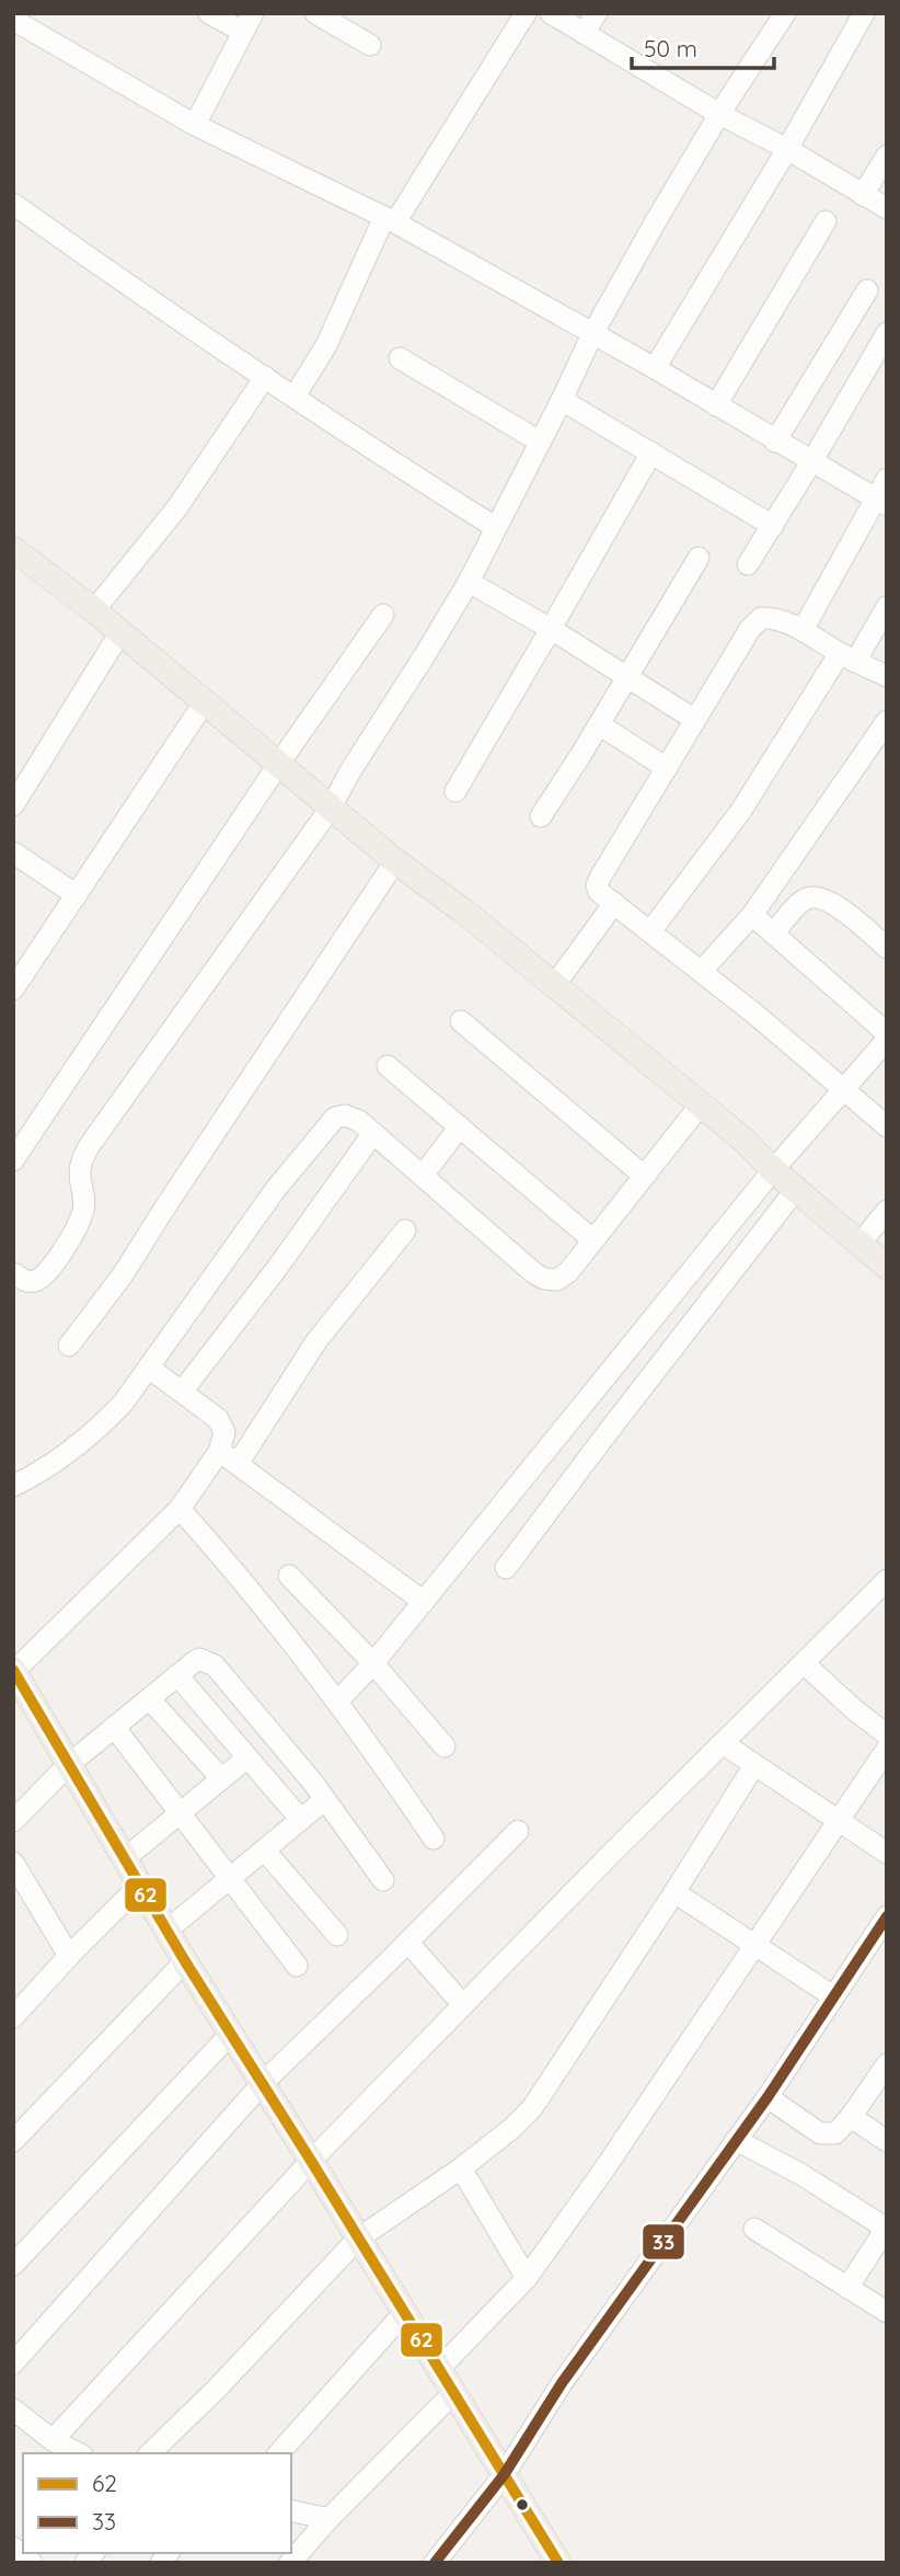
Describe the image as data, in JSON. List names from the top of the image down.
{
  "lines": ["transit line 62", "transit line 33"],
  "legend": ["62", "33"],
  "scale_bar": "50 m"
}
